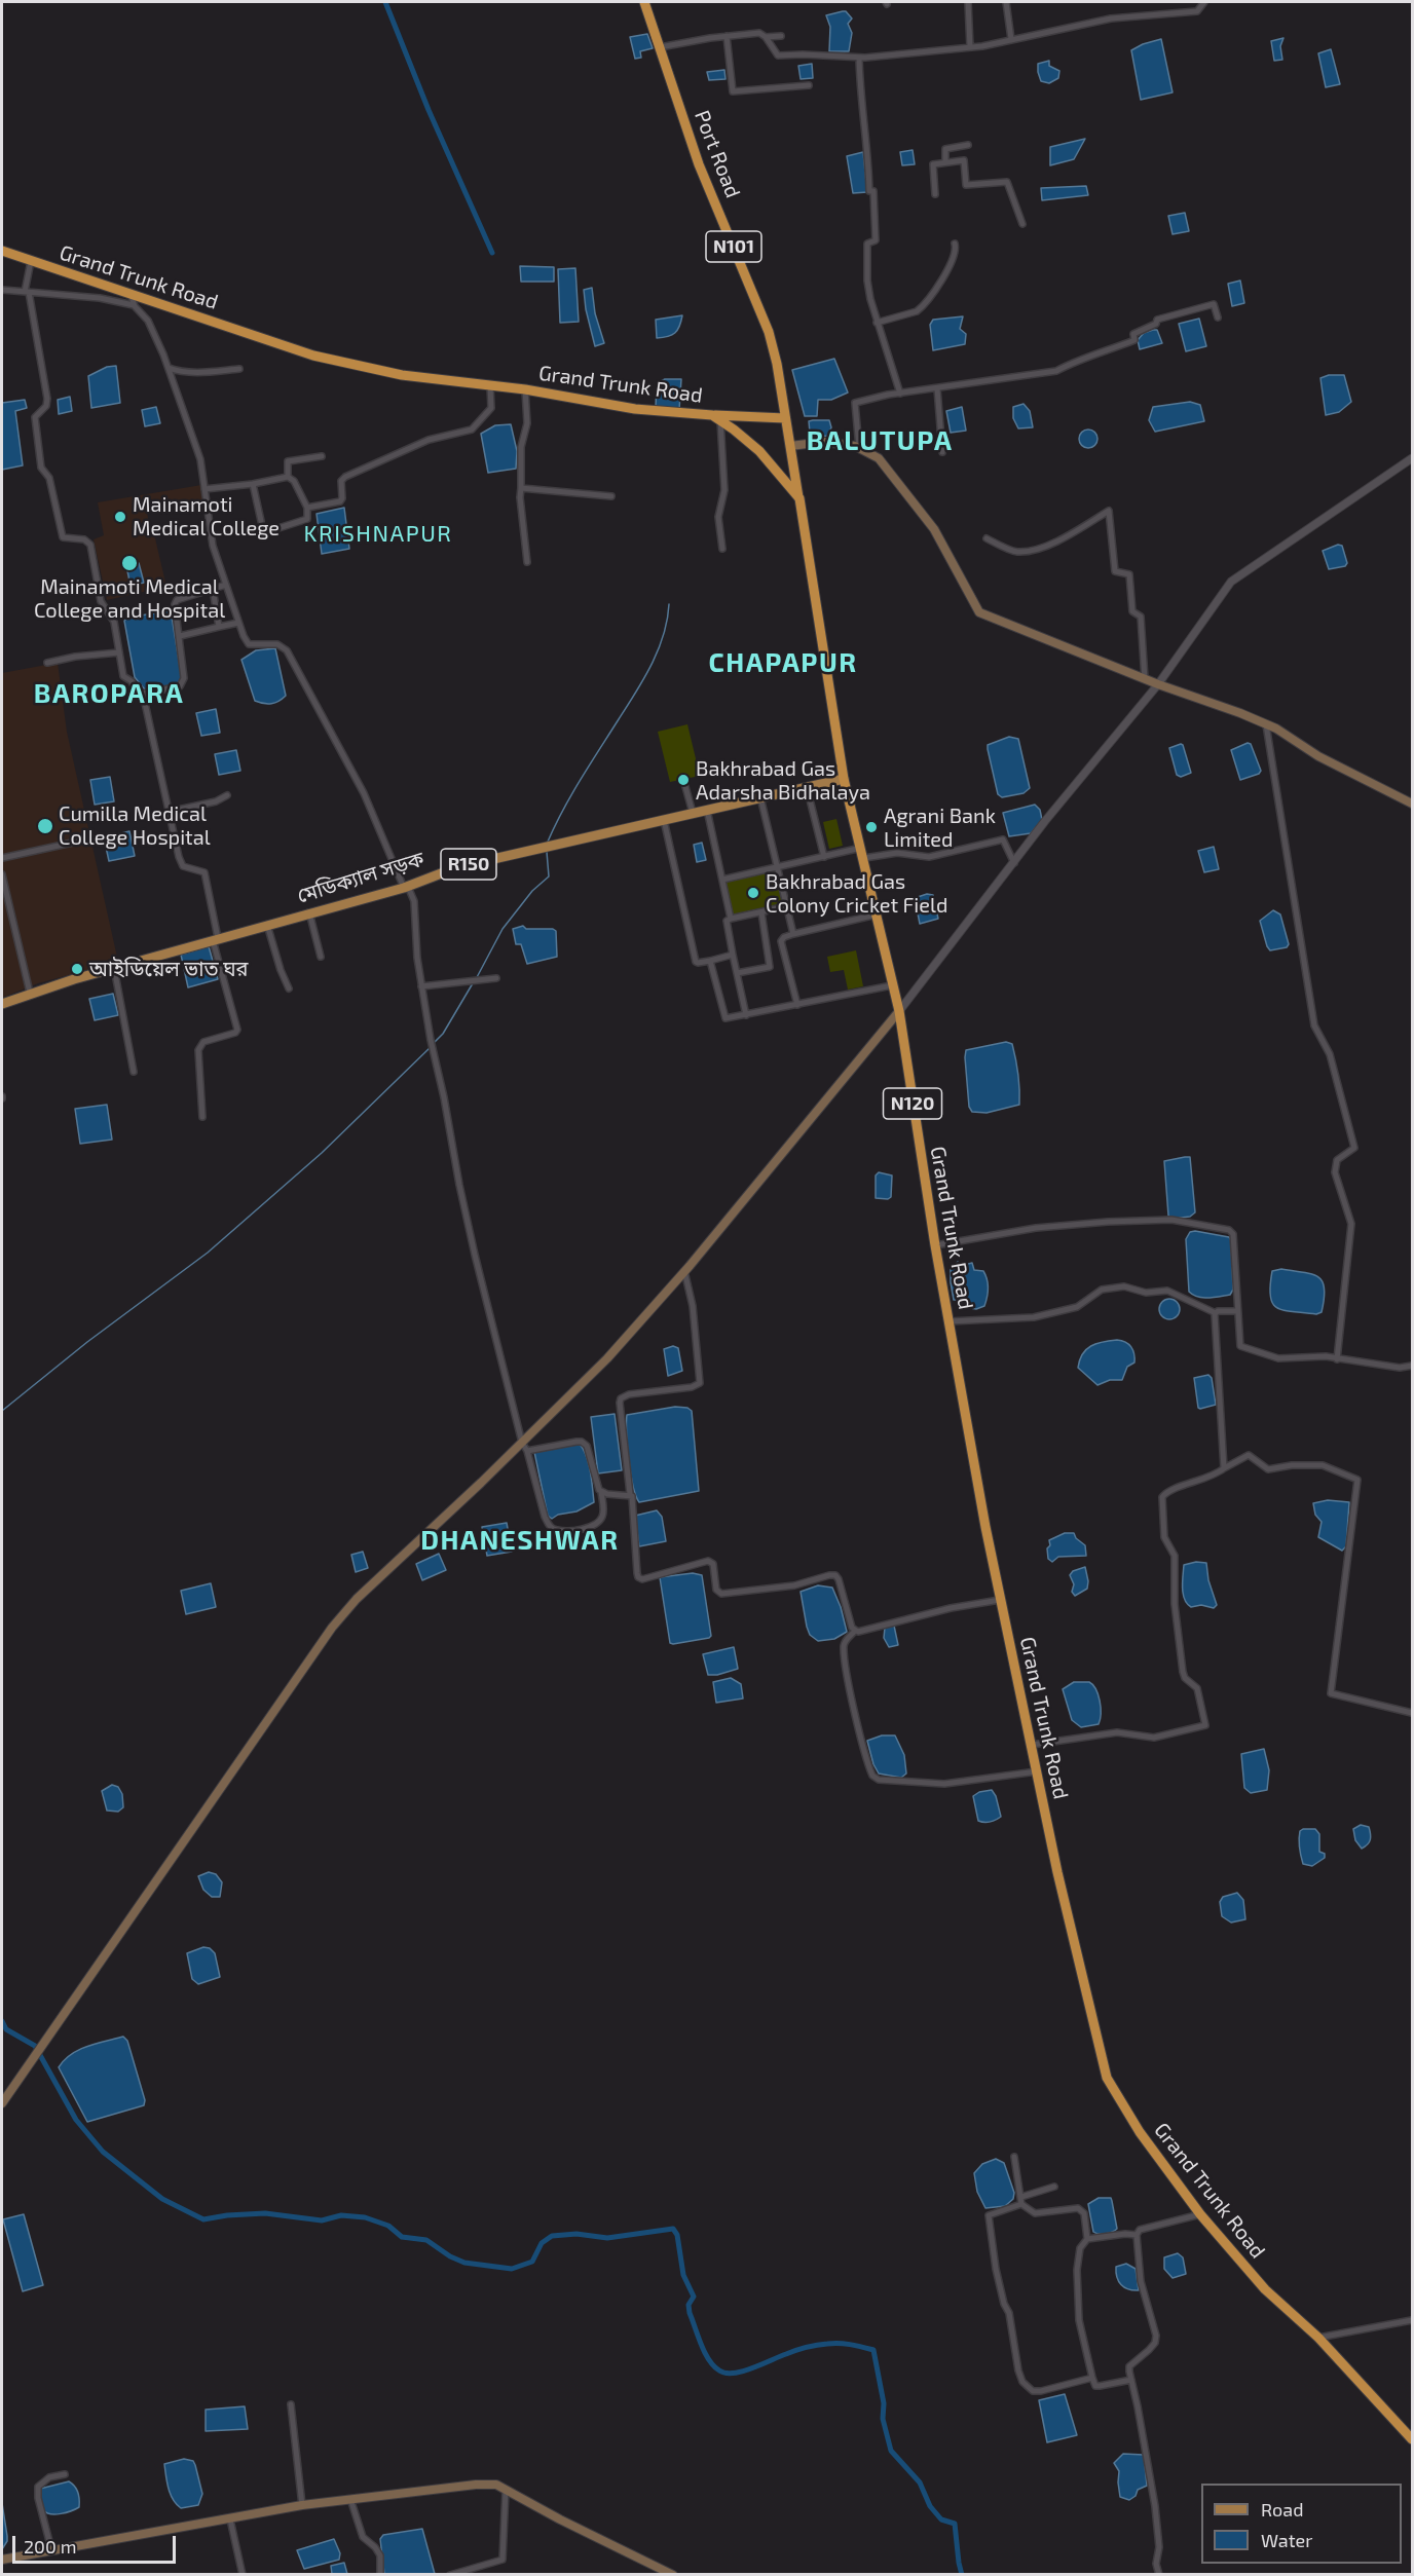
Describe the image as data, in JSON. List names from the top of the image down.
{
  "streets": {
    "highway": [
      "Port Road",
      "N101",
      "Grand Trunk Road",
      "N120"
    ],
    "main road": ["R150", "মেডিক্যাল সড়ক"]
  },
  "crossings": [
    ["Port Road", "Grand Trunk Road"],
    ["Grand Trunk Road", "মেডিক্যাল সড়ক"]
  ],
  "districts": [
    "BALUTUPA",
    "KRISHNAPUR",
    "CHAPAPUR",
    "BAROPARA",
    "DHANESHWAR"
  ],
  "places": [
    "Mainamoti Medical College",
    "Mainamoti Medical College and Hospital",
    "Bakhrabad Gas Adarsha Bidhalaya",
    "Cumilla Medical College Hospital",
    "Agrani Bank Limited",
    "Bakhrabad Gas Colony Cricket Field",
    "আইডিয়েল ভাত ঘর"
  ],
  "legend": ["Road", "Water"],
  "scale_bar": "200 m"
}
